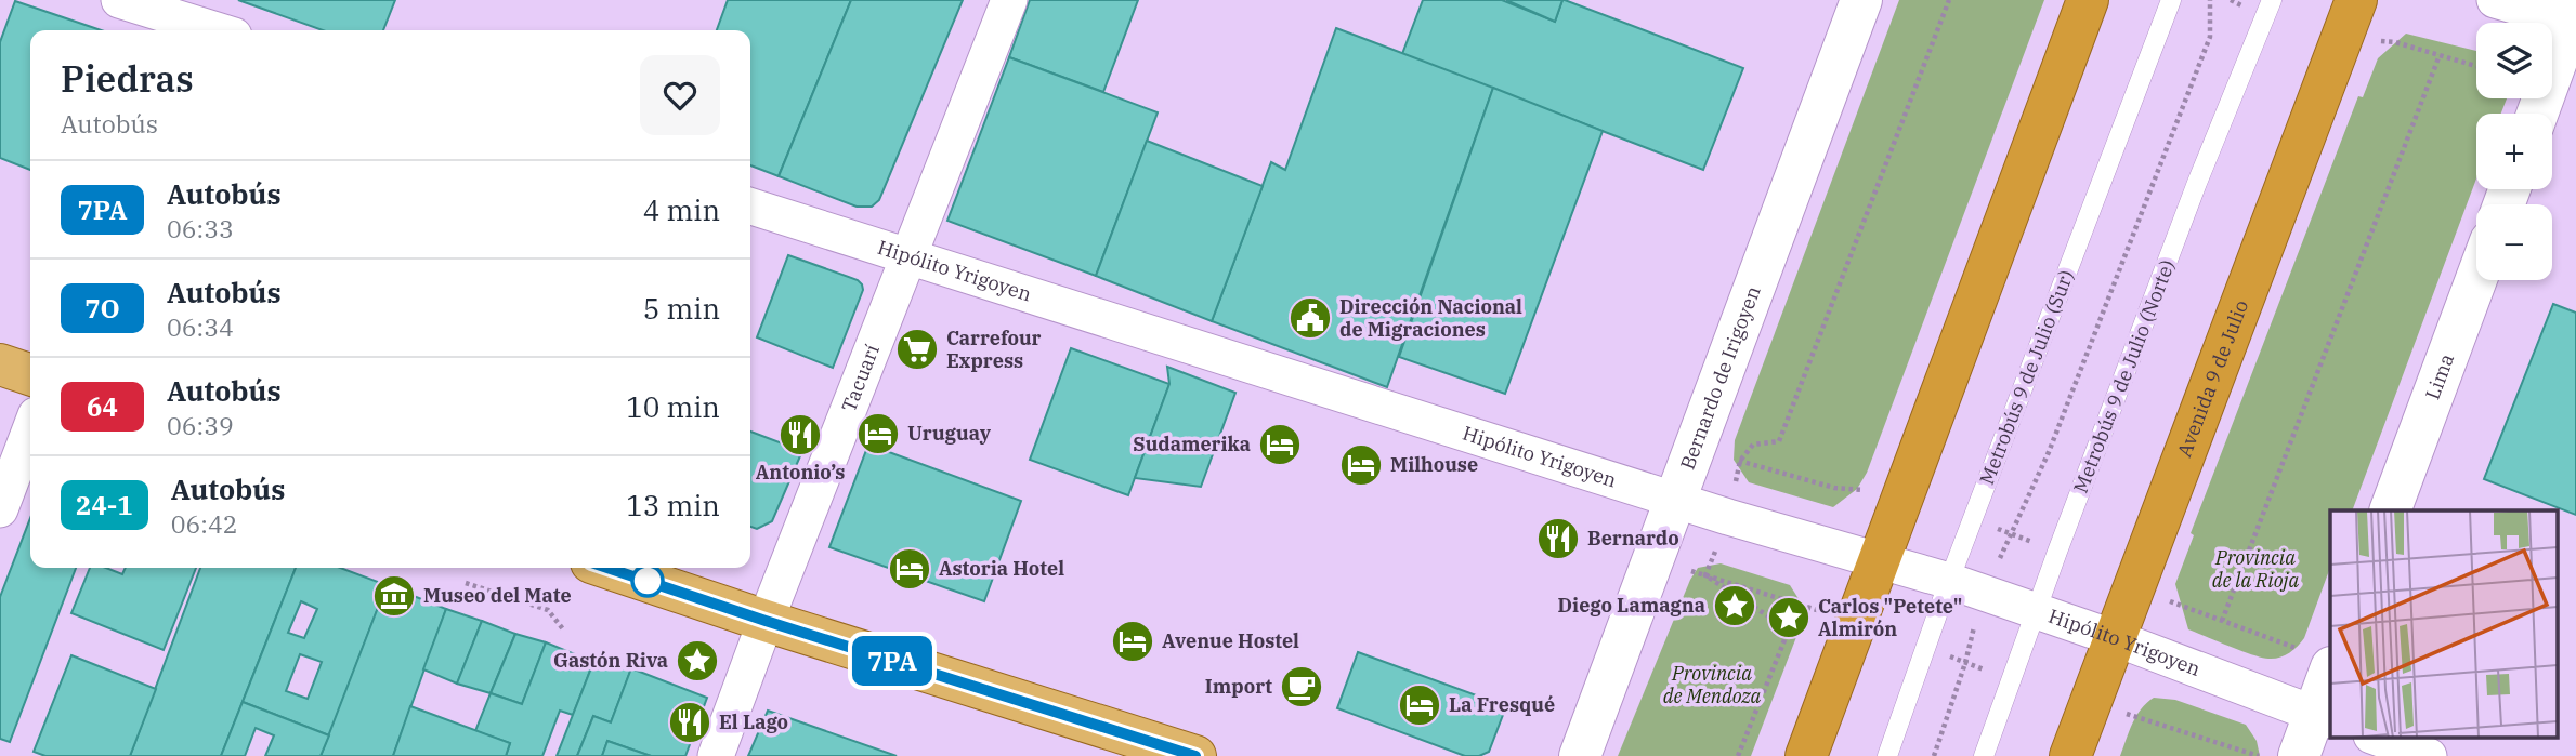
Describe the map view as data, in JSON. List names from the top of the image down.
{
  "streets": {
    "highway": ["Avenida 9 de Julio"],
    "street": [
      "Hipólito Yrigoyen",
      "Lima",
      "Tacuarí",
      "Bernardo de Irigoyen"
    ],
    "lane": ["Metrobús 9 de Julio (Norte)", "Metrobús 9 de Julio (Sur)"]
  },
  "crossings": [
    ["Hipólito Yrigoyen", "Metrobús 9 de Julio (Norte)"],
    ["Hipólito Yrigoyen", "Tacuarí"],
    ["Hipólito Yrigoyen", "Metrobús 9 de Julio (Sur)"],
    ["Hipólito Yrigoyen", "Avenida 9 de Julio"],
    ["Hipólito Yrigoyen", "Bernardo de Irigoyen"]
  ],
  "parks": ["Provincia de la Rioja", "Provincia de Mendoza"],
  "places": {
    "public building": ["Dirección Nacional de Migraciones"],
    "supermarket": ["Carrefour Express"],
    "hotel": [
      "Uruguay",
      "Sudamerika",
      "Milhouse",
      "Astoria Hotel",
      "Avenue Hostel",
      "La Fresqué"
    ],
    "restaurant": ["Antonio’s", "Bernardo", "El Lago"],
    "museum": ["Museo del Mate"],
    "place": ["Diego Lamagna", "Carlos \"Petete\" Almirón", "Gastón Riva"],
    "cafe": ["Import"]
  },
  "lines": ["bus line 7PA"],
  "page": {
    "on_map": "7PA",
    "map_buttons": ["+", "−"],
    "heading": ["Piedras", "Autobús"],
    "list": [
      {
        "mark": "7PA",
        "name": "Autobús",
        "note": "06:33",
        "value": "4 min"
      },
      {
        "mark": "7O",
        "name": "Autobús",
        "note": "06:34",
        "value": "5 min"
      },
      {
        "mark": "64",
        "name": "Autobús",
        "note": "06:39",
        "value": "10 min"
      },
      {
        "mark": "24-1",
        "name": "Autobús",
        "note": "06:42",
        "value": "13 min"
      }
    ]
  }
}
